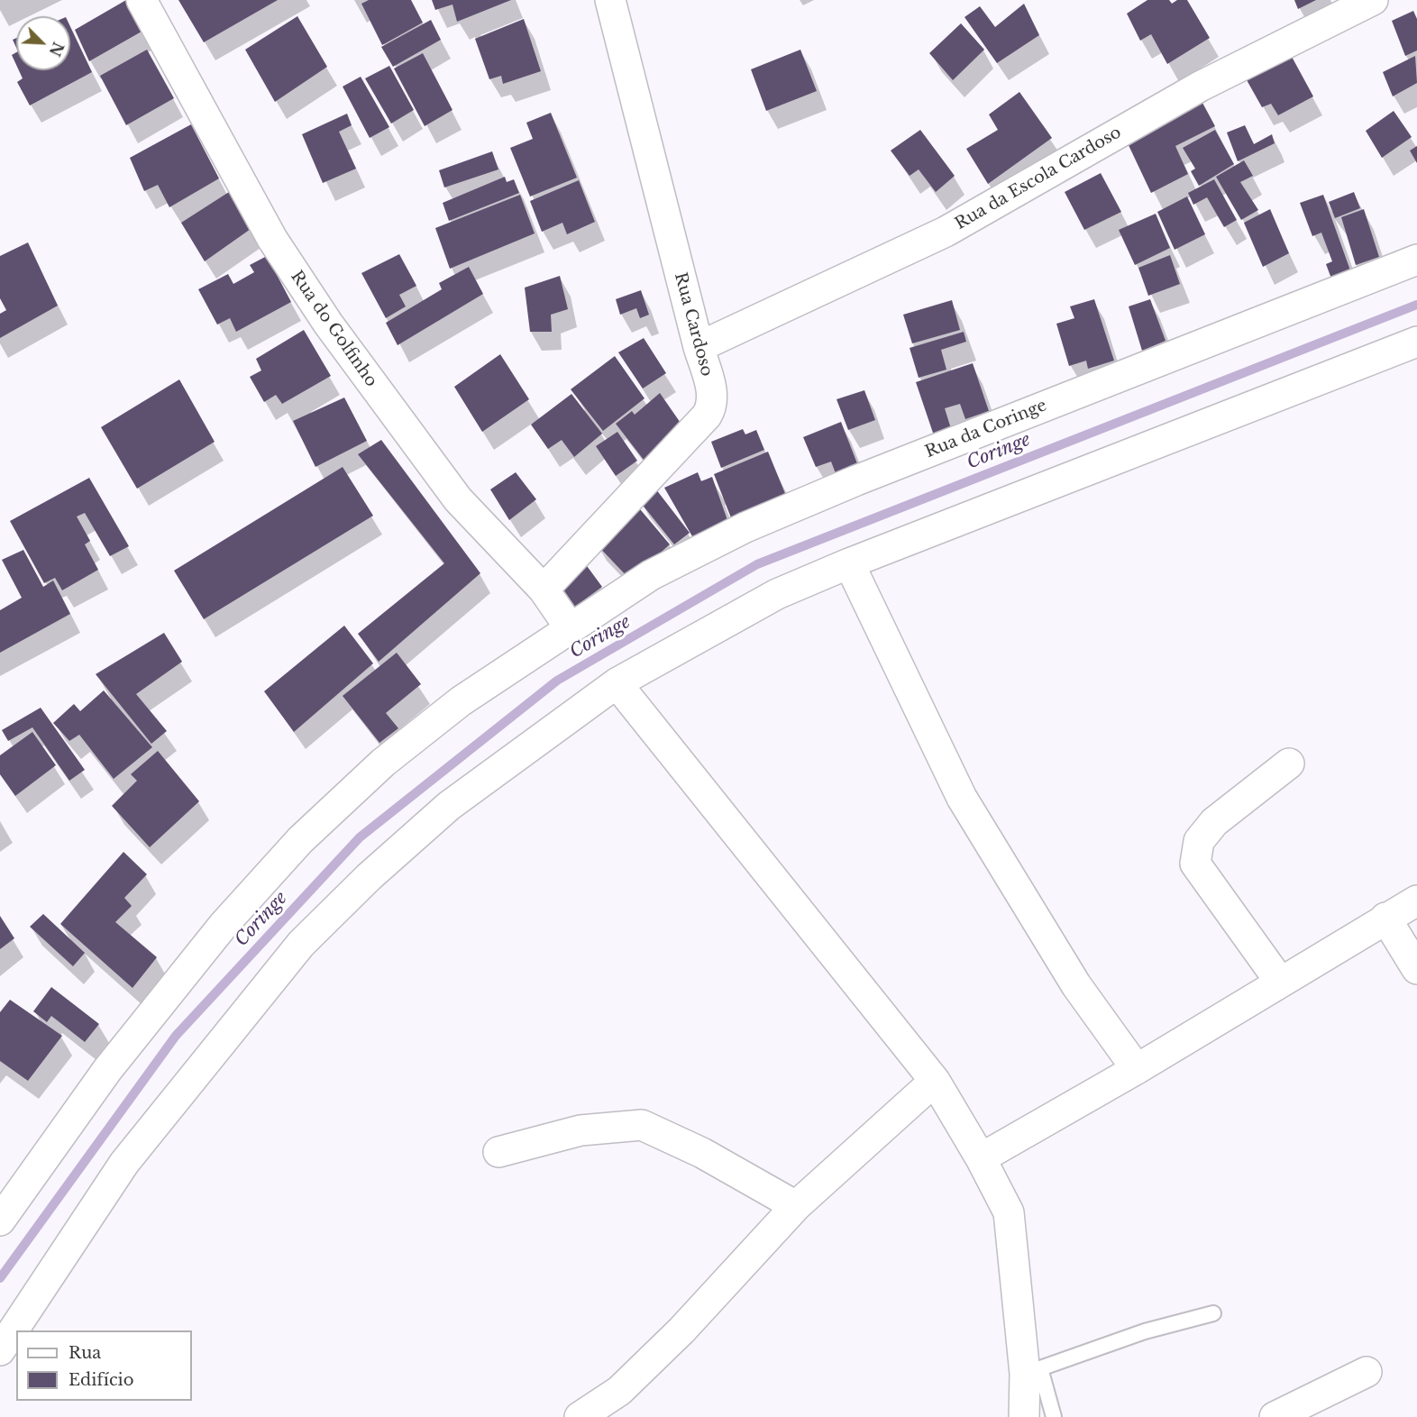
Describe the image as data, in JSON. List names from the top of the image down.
{
  "streets": {
    "street": [
      "Rua da Escola Cardoso",
      "Rua Cardoso",
      "Rua do Golfinho",
      "Rua da Coringe"
    ]
  },
  "crossings": [
    ["Rua da Escola Cardoso", "Rua Cardoso"],
    ["Rua Cardoso", "Rua do Golfinho"],
    ["Rua do Golfinho", "Rua da Coringe"]
  ],
  "water": ["Coringe"],
  "legend": ["Rua", "Edifício"],
  "north": "bottom right"
}
